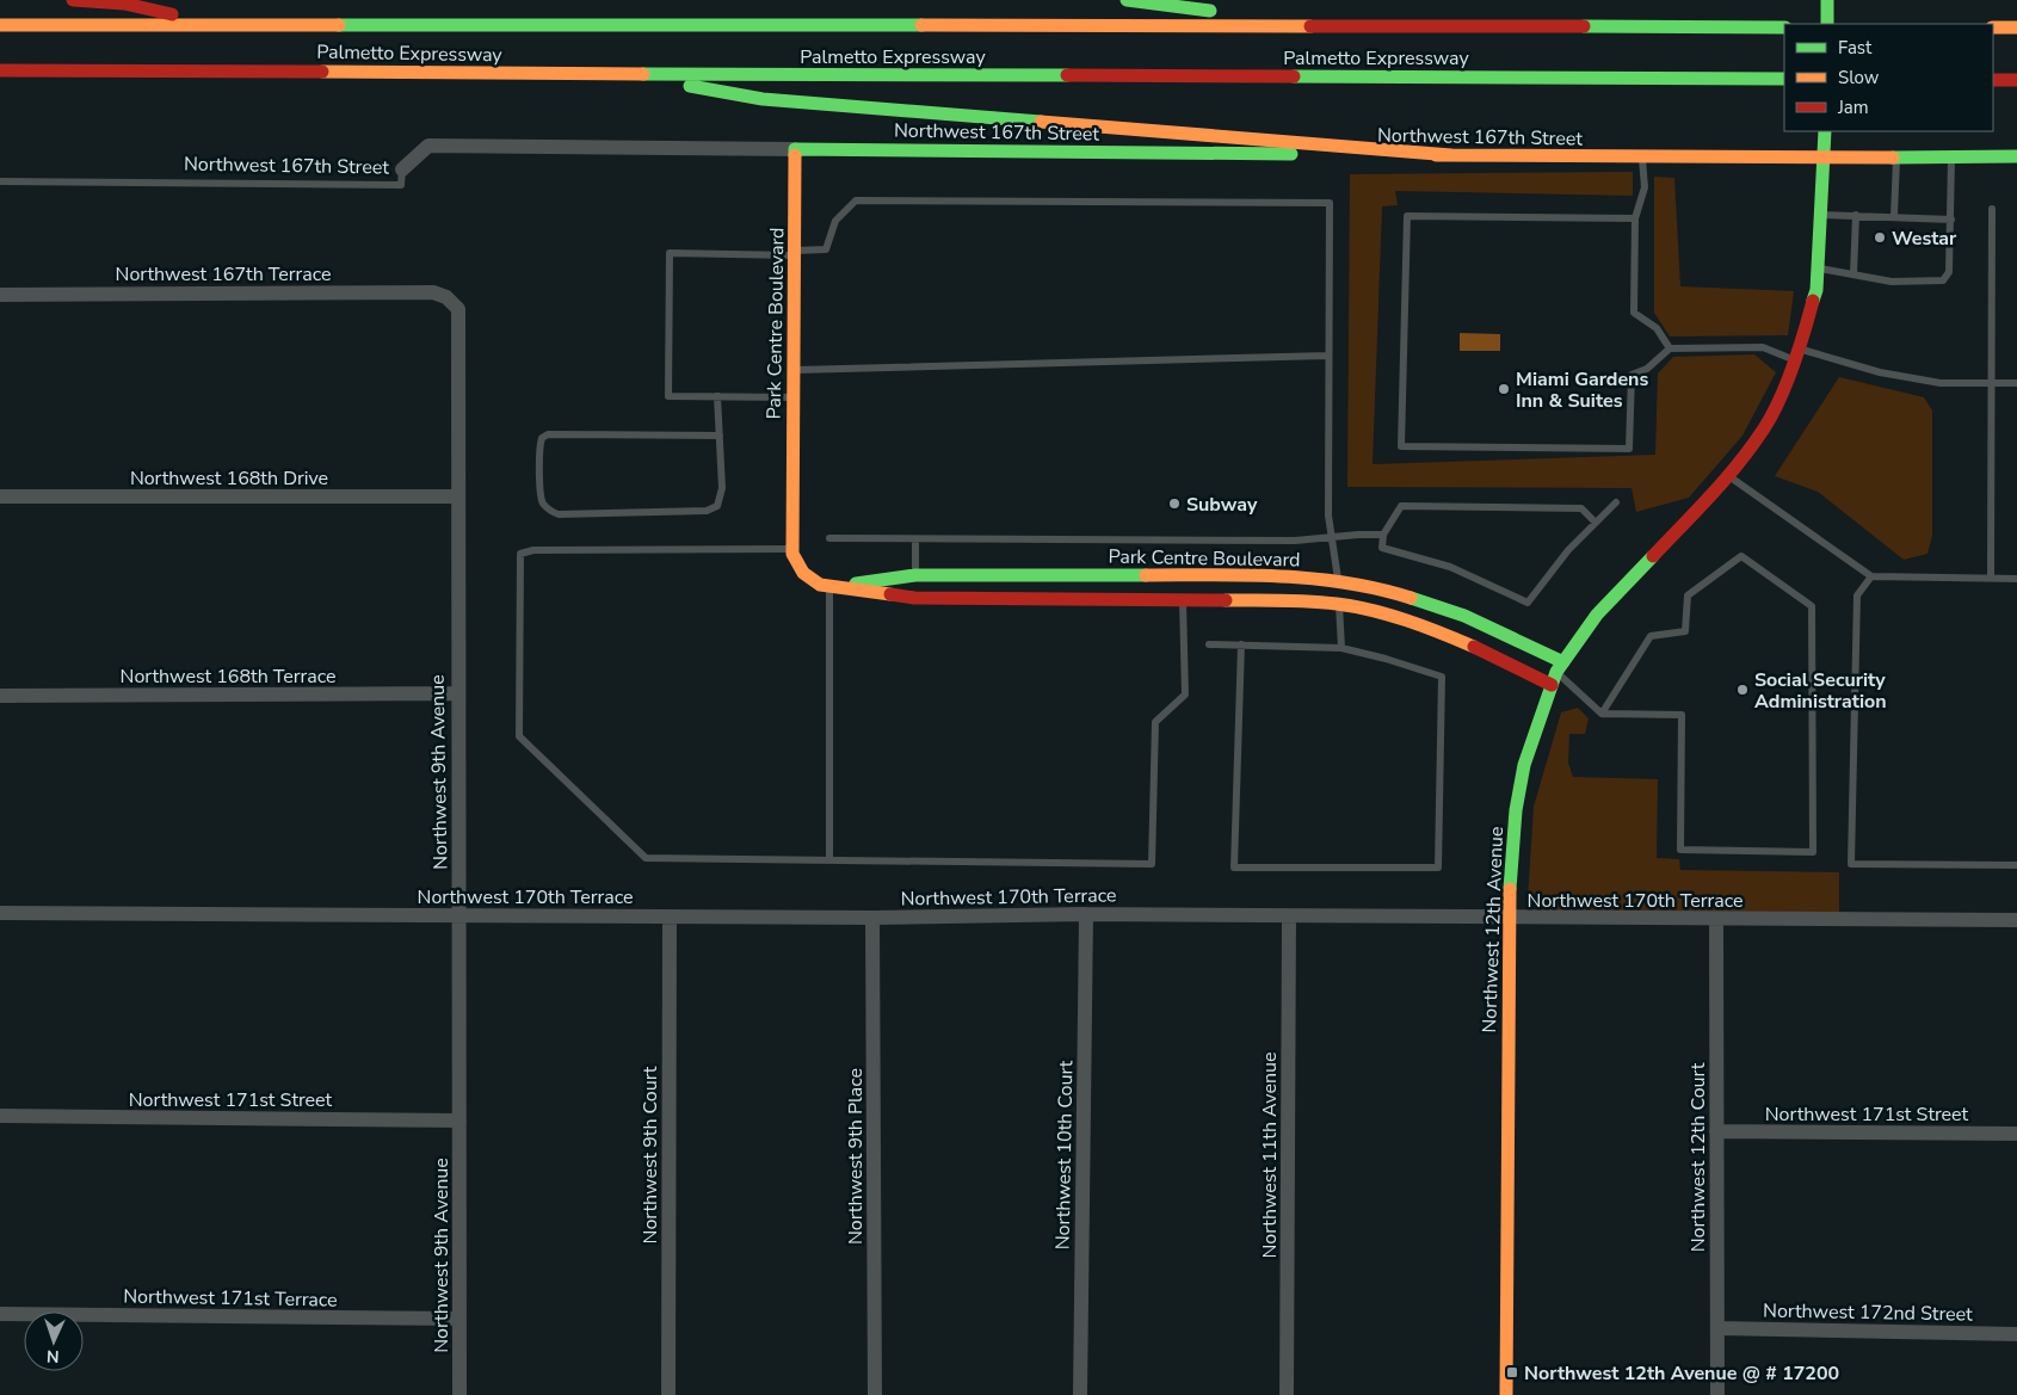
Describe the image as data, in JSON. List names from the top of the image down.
{
  "streets": {
    "main road": [
      "Palmetto Expressway",
      "Northwest 167th Street",
      "Park Centre Boulevard",
      "Northwest 12th Avenue"
    ],
    "street": [
      "Northwest 167th Terrace",
      "Northwest 168th Drive",
      "Northwest 168th Terrace",
      "Northwest 9th Avenue",
      "Northwest 170th Terrace",
      "Northwest 171st Street",
      "Northwest 9th Court",
      "Northwest 10th Court",
      "Northwest 11th Avenue",
      "Northwest 9th Place",
      "Northwest 12th Court",
      "Northwest 171st Terrace",
      "Northwest 172nd Street"
    ]
  },
  "crossings": [
    ["Northwest 167th Street", "Park Centre Boulevard"],
    ["Northwest 167th Street", "Northwest 12th Avenue"],
    ["Northwest 167th Terrace", "Northwest 9th Avenue"],
    ["Park Centre Boulevard", "Northwest 12th Avenue"],
    ["Northwest 168th Drive", "Northwest 9th Avenue"],
    ["Northwest 168th Terrace", "Northwest 9th Avenue"],
    ["Northwest 9th Avenue", "Northwest 170th Terrace"],
    ["Northwest 9th Avenue", "Northwest 171st Street"],
    ["Northwest 9th Avenue", "Northwest 171st Terrace"],
    ["Northwest 170th Terrace", "Northwest 12th Avenue"],
    ["Northwest 170th Terrace", "Northwest 9th Court"],
    ["Northwest 170th Terrace", "Northwest 10th Court"],
    ["Northwest 170th Terrace", "Northwest 11th Avenue"],
    ["Northwest 170th Terrace", "Northwest 9th Place"],
    ["Northwest 170th Terrace", "Northwest 12th Court"],
    ["Northwest 171st Street", "Northwest 12th Court"],
    ["Northwest 12th Court", "Northwest 172nd Street"]
  ],
  "places": {
    "other": [
      "Westar",
      "Miami Gardens Inn & Suites",
      "Subway",
      "Social Security Administration"
    ],
    "transit": ["Northwest 12th Avenue @ # 17200"]
  },
  "legend": ["Fast", "Slow", "Jam"],
  "north": "bottom"
}
